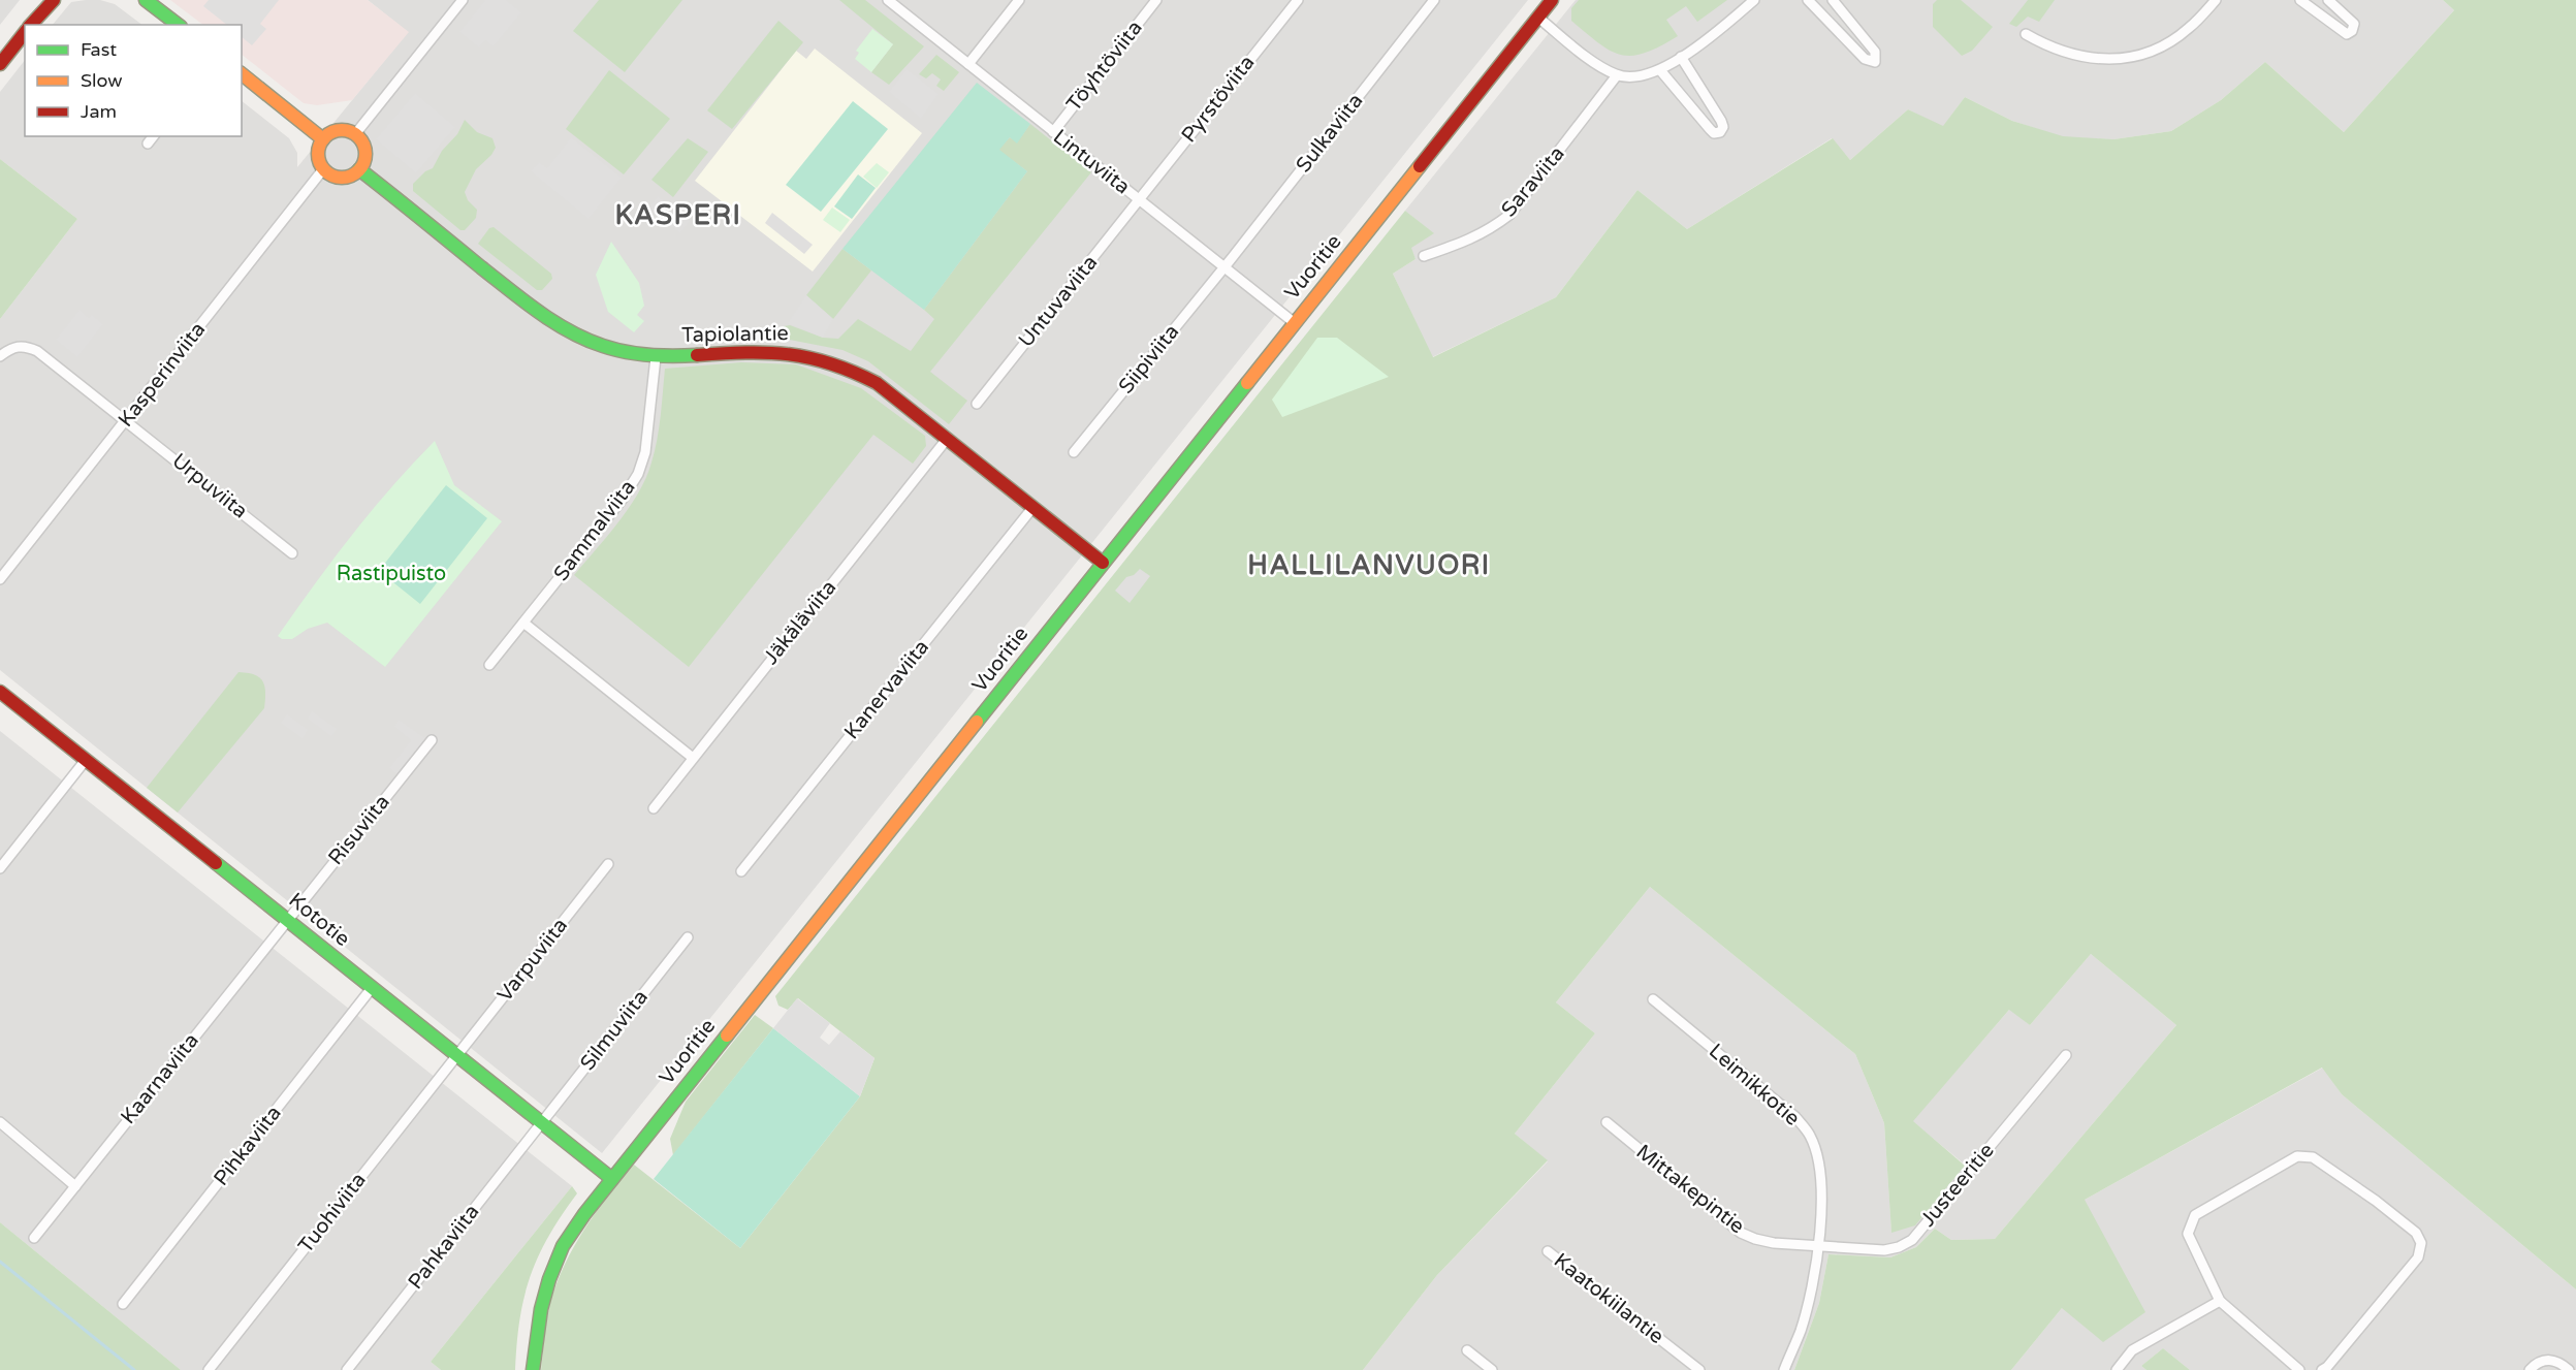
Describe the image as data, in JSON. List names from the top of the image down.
{
  "streets": {
    "street": [
      "Töyhtöviita",
      "Pyrstöviita",
      "Sulkaviita",
      "Lintuviita",
      "Saraviita",
      "Vuoritie",
      "Untuvaviita",
      "Tapiolantie",
      "Siipiviita",
      "Kasperinviita",
      "Urpuviita",
      "Sammalviita",
      "Jäkäläviita",
      "Kanervaviita",
      "Risuviita",
      "Kototie",
      "Varpuviita",
      "Silmuviita",
      "Kaarnaviita",
      "Leimikkotie",
      "Pihkaviita",
      "Justeeritie",
      "Mittakepintie",
      "Tuohiviita",
      "Pahkaviita",
      "Kaatokiilantie"
    ]
  },
  "crossings": [
    ["Töyhtöviita", "Lintuviita"],
    ["Pyrstöviita", "Lintuviita"],
    ["Pyrstöviita", "Untuvaviita"],
    ["Sulkaviita", "Lintuviita"],
    ["Sulkaviita", "Siipiviita"],
    ["Lintuviita", "Vuoritie"],
    ["Lintuviita", "Untuvaviita"],
    ["Lintuviita", "Siipiviita"],
    ["Vuoritie", "Tapiolantie"],
    ["Vuoritie", "Kototie"],
    ["Tapiolantie", "Kasperinviita"],
    ["Tapiolantie", "Sammalviita"],
    ["Tapiolantie", "Jäkäläviita"],
    ["Tapiolantie", "Kanervaviita"],
    ["Kasperinviita", "Urpuviita"],
    ["Risuviita", "Kototie"],
    ["Risuviita", "Kaarnaviita"],
    ["Kototie", "Varpuviita"],
    ["Kototie", "Silmuviita"],
    ["Kototie", "Kaarnaviita"],
    ["Kototie", "Pihkaviita"],
    ["Kototie", "Tuohiviita"],
    ["Kototie", "Pahkaviita"],
    ["Varpuviita", "Tuohiviita"],
    ["Silmuviita", "Pahkaviita"],
    ["Leimikkotie", "Justeeritie"],
    ["Leimikkotie", "Mittakepintie"],
    ["Justeeritie", "Mittakepintie"]
  ],
  "districts": ["KASPERI", "HALLILANVUORI"],
  "parks": ["Rastipuisto"],
  "legend": ["Fast", "Slow", "Jam"]
}
